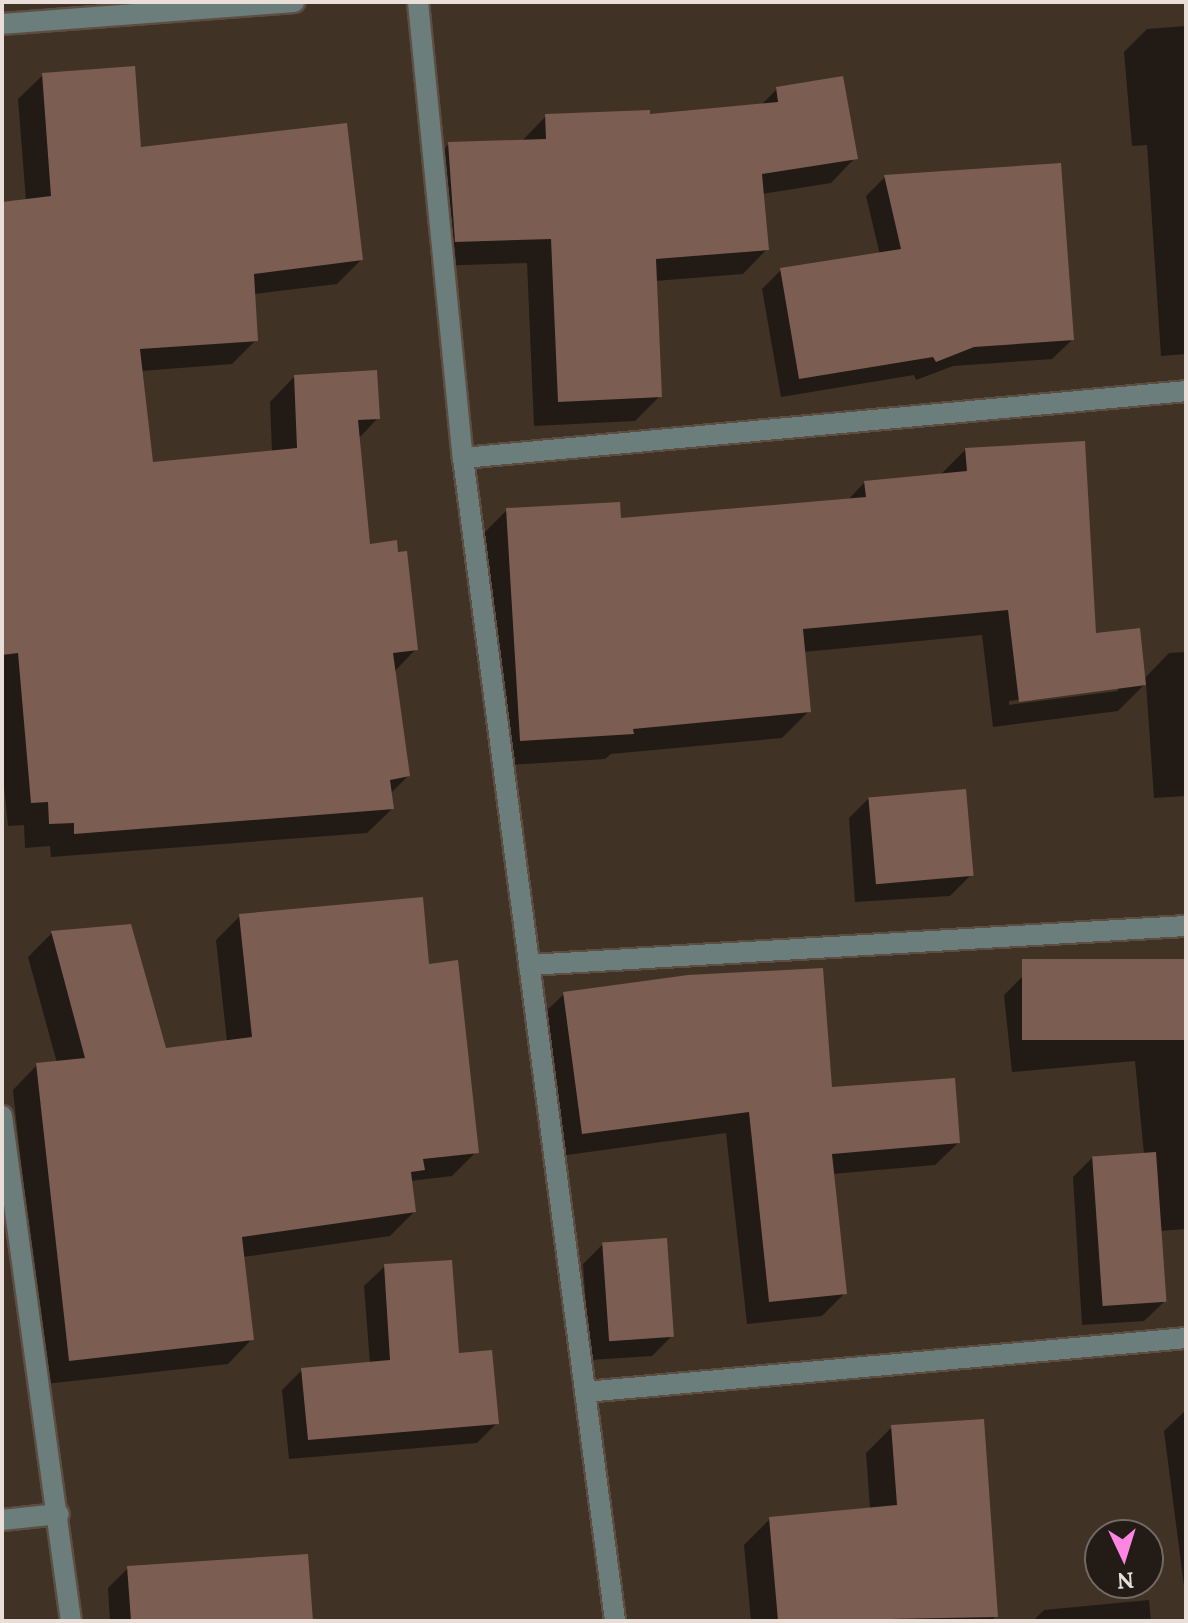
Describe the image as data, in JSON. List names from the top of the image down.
{
  "north": "bottom"
}
